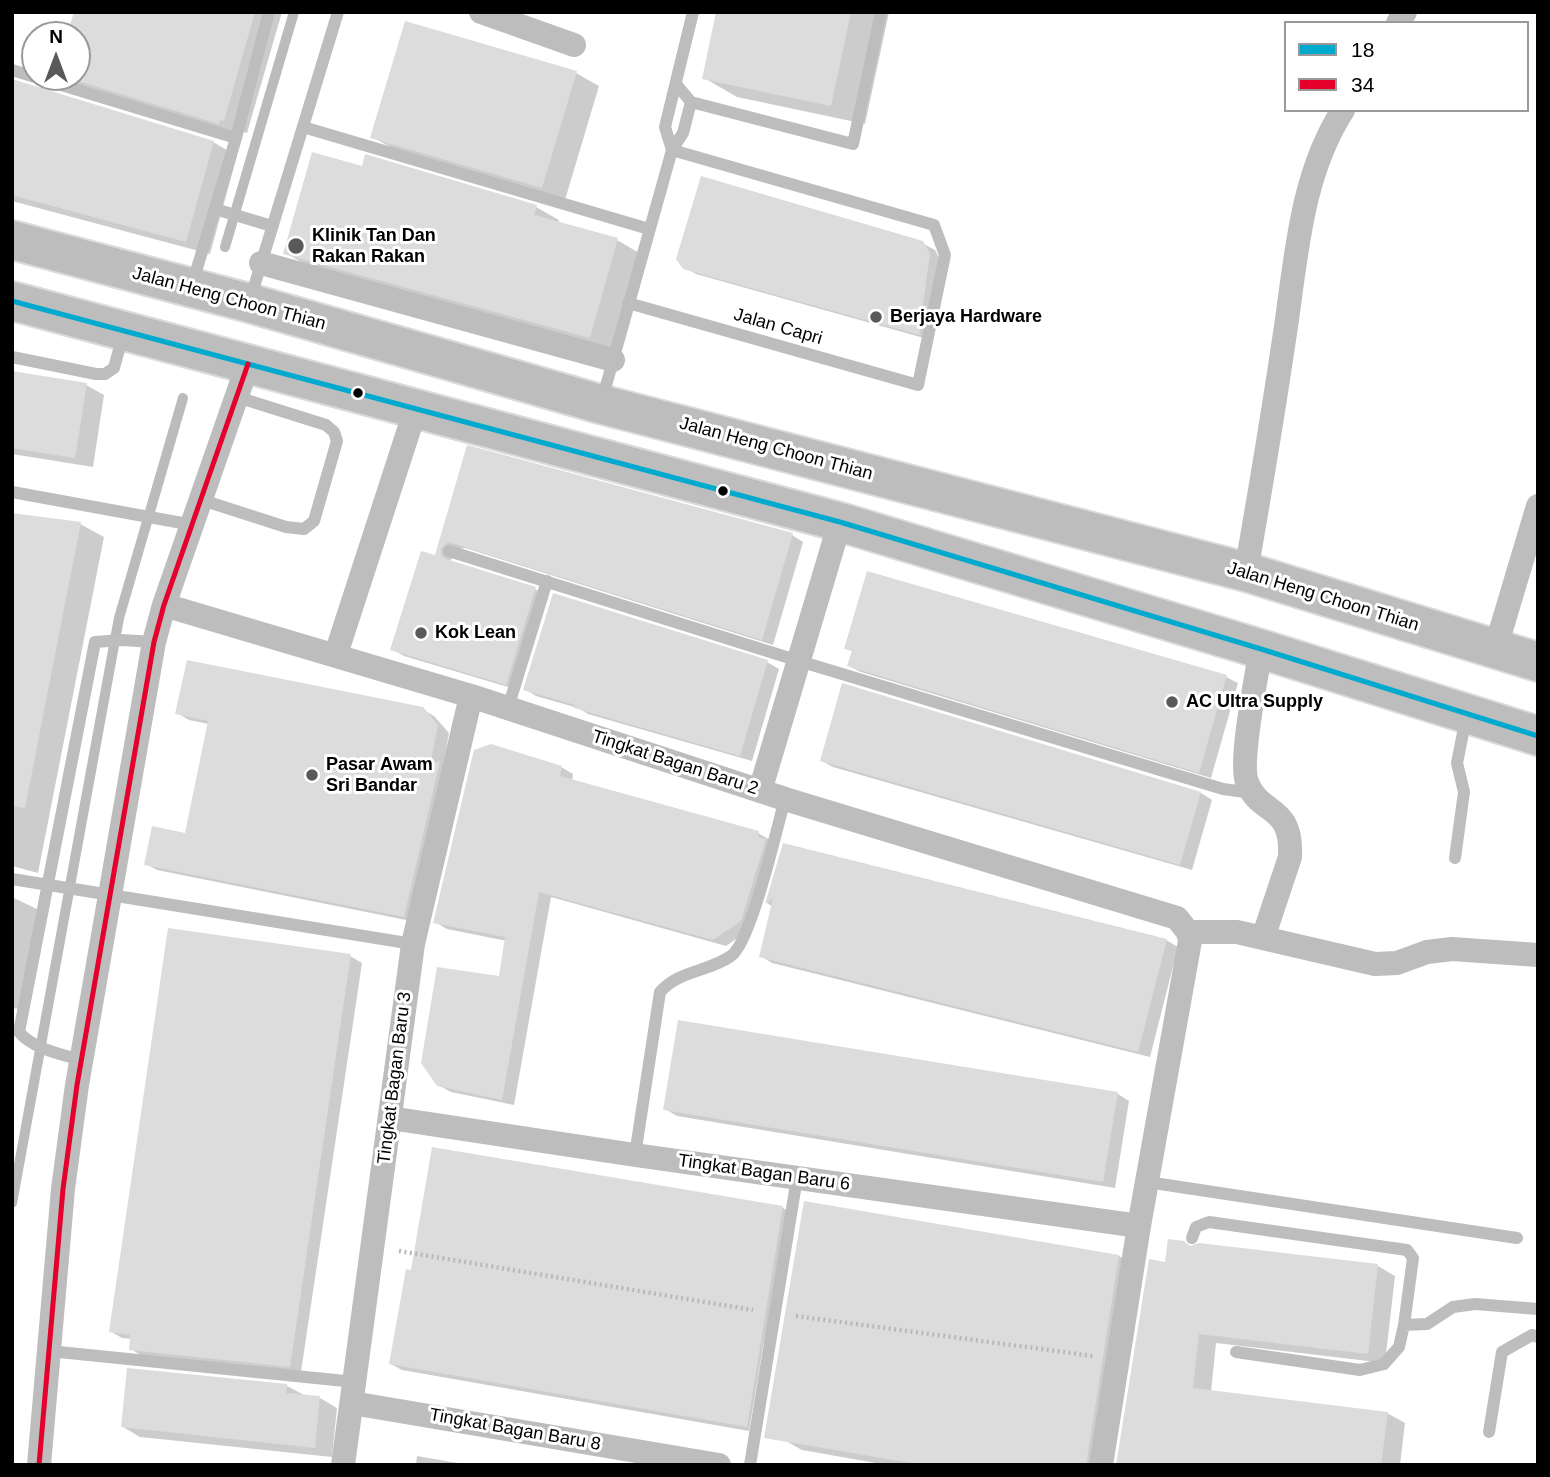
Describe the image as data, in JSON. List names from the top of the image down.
{
  "streets": {
    "highway": ["Jalan Heng Choon Thian"],
    "street": [
      "Tingkat Bagan Baru 2",
      "Tingkat Bagan Baru 3",
      "Tingkat Bagan Baru 6",
      "Tingkat Bagan Baru 8"
    ],
    "lane": ["Jalan Capri"]
  },
  "crossings": [
    ["Tingkat Bagan Baru 2", "Tingkat Bagan Baru 3"],
    ["Tingkat Bagan Baru 3", "Tingkat Bagan Baru 6"],
    ["Tingkat Bagan Baru 3", "Tingkat Bagan Baru 8"]
  ],
  "places": [
    "Klinik Tan Dan Rakan Rakan",
    "Berjaya Hardware",
    "Kok Lean",
    "AC Ultra Supply",
    "Pasar Awam Sri Bandar"
  ],
  "lines": ["transit line 18", "transit line 34"],
  "legend": ["18", "34"],
  "north": "top"
}
